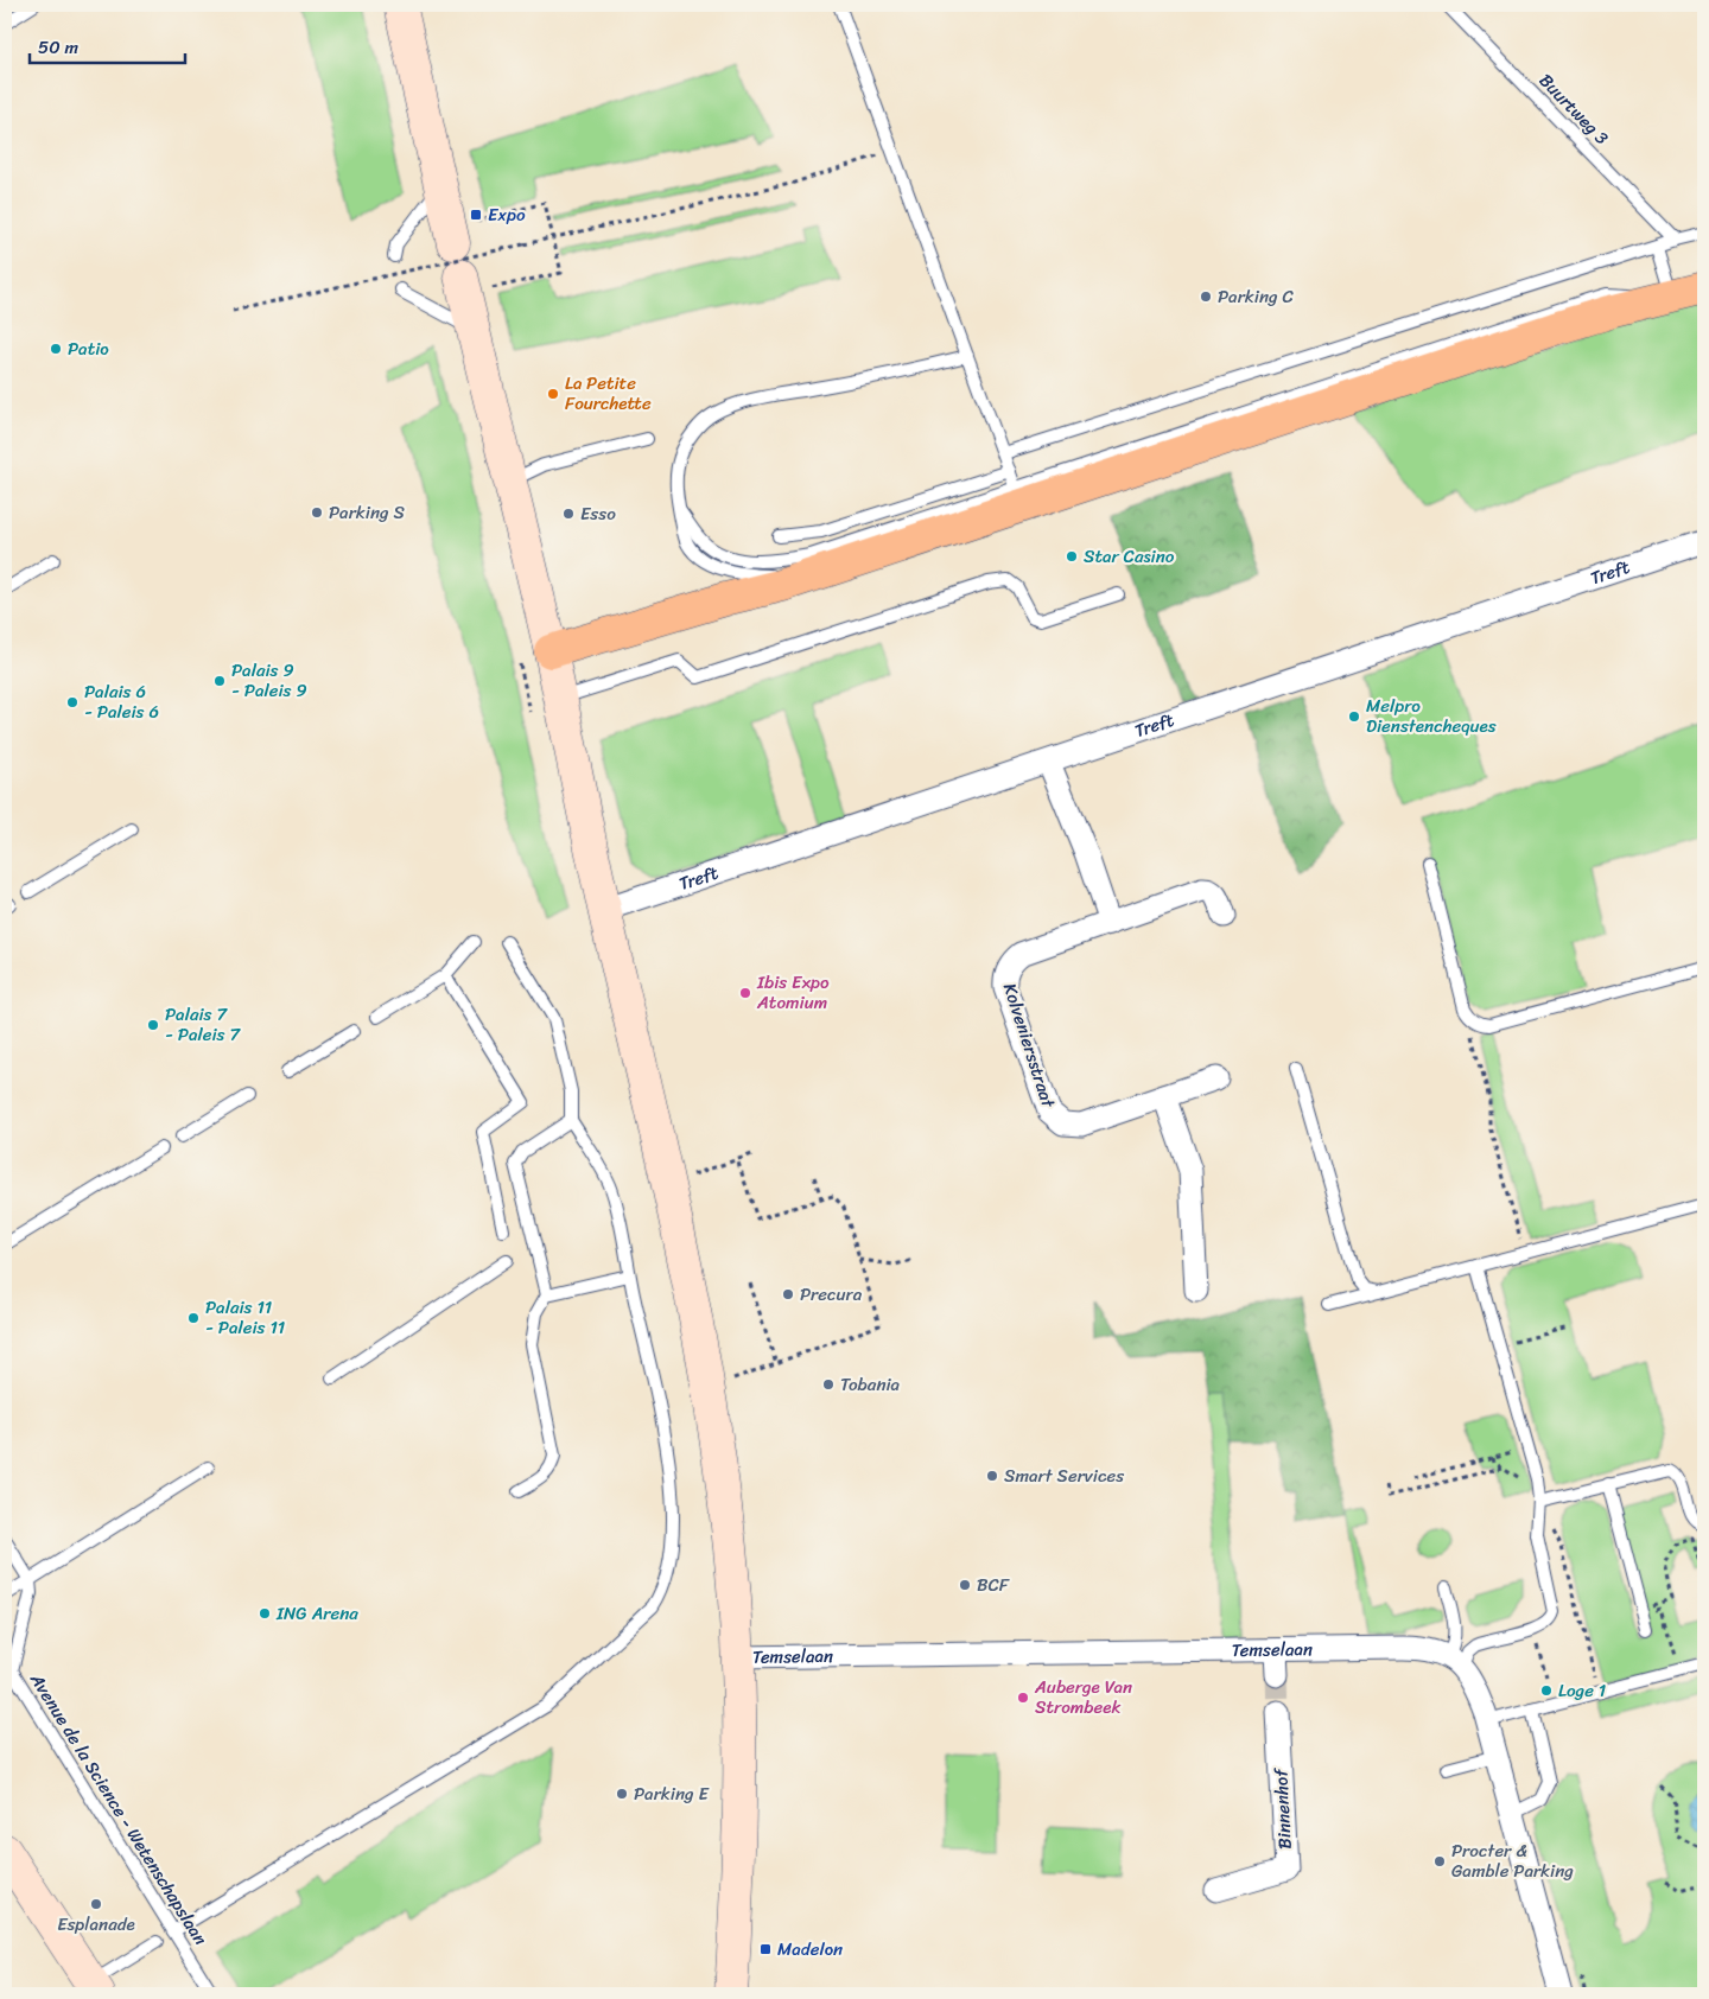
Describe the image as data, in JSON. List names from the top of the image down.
{
  "streets": {
    "street": [
      "Treft",
      "Kolveniersstraat",
      "Temselaan",
      "Binnenhof"
    ],
    "lane": ["Buurtweg 3", "Avenue de la Science - Wetenschapslaan"]
  },
  "places": {
    "transit": ["Expo", "Madelon"],
    "other": [
      "Parking C",
      "Patio",
      "La Petite Fourchette",
      "Parking S",
      "Esso",
      "Star Casino",
      "Palais 9 - Paleis 9",
      "Palais 6 - Paleis 6",
      "Melpro Dienstencheques",
      "Ibis Expo Atomium",
      "Palais 7 - Paleis 7",
      "Precura",
      "Palais 11 - Paleis 11",
      "Tobania",
      "Smart Services",
      "BCF",
      "ING Arena",
      "Loge 1",
      "Auberge Van Strombeek",
      "Parking E",
      "Procter & Gamble Parking",
      "Esplanade"
    ]
  },
  "scale_bar": "50 m"
}
